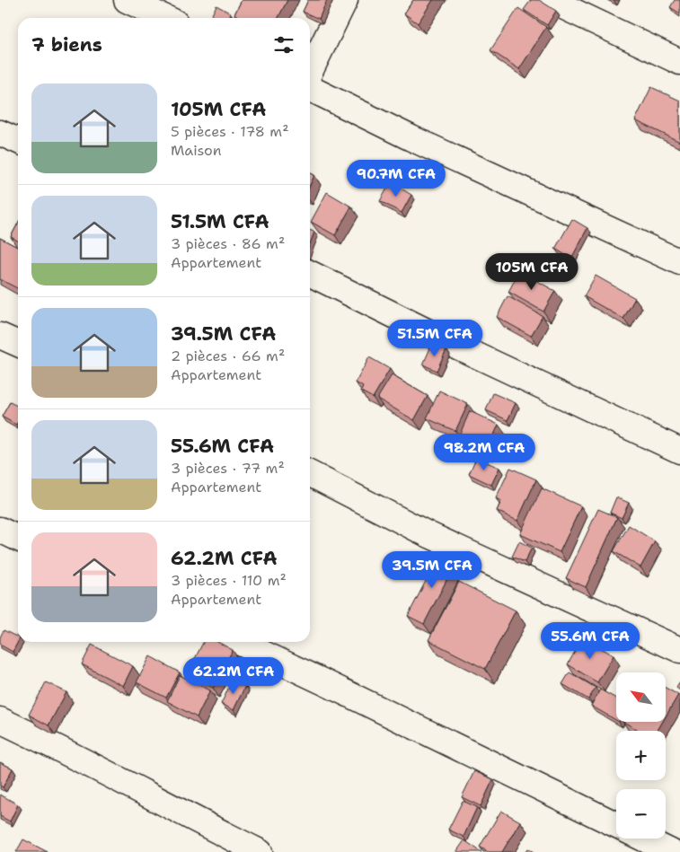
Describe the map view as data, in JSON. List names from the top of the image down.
{
  "north": "top left",
  "page": {
    "heading": "7 biens",
    "list": [
      {
        "name": "105M CFA",
        "note": "5 pièces · 178 m² · Maison"
      },
      {
        "name": "51.5M CFA",
        "note": "3 pièces · 86 m² · Appartement"
      },
      {
        "name": "39.5M CFA",
        "note": "2 pièces · 66 m² · Appartement"
      },
      {
        "name": "55.6M CFA",
        "note": "3 pièces · 77 m² · Appartement"
      },
      {
        "name": "62.2M CFA",
        "note": "3 pièces · 110 m² · Appartement"
      }
    ],
    "price": [
      "90.7M CFA",
      "105M CFA",
      "51.5M CFA",
      "98.2M CFA",
      "39.5M CFA",
      "55.6M CFA",
      "62.2M CFA"
    ],
    "map_buttons": ["+", "−"]
  }
}
